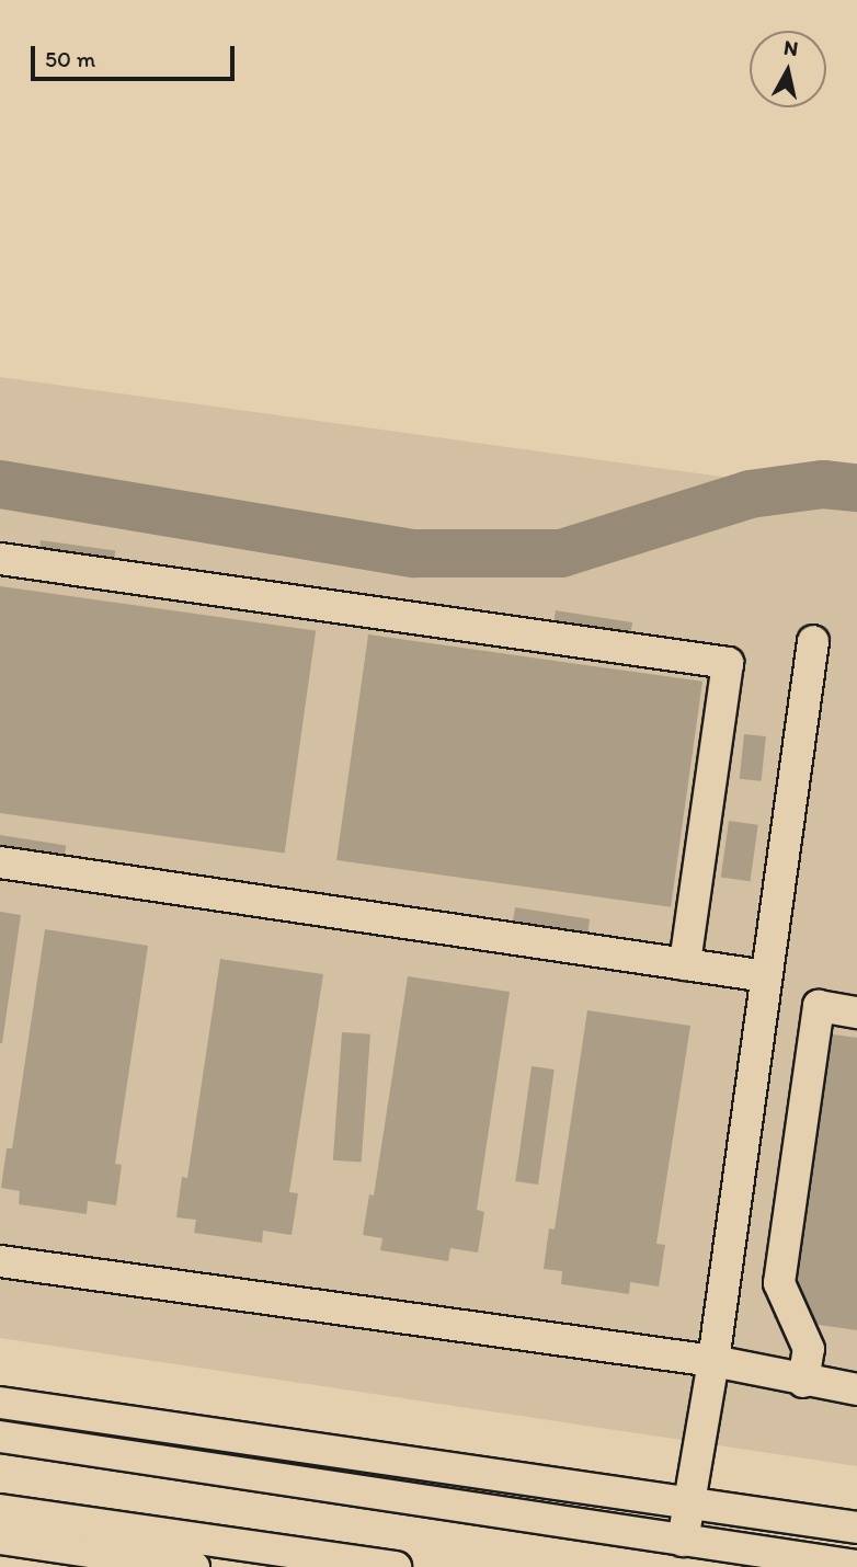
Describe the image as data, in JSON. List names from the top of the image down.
{
  "scale_bar": "50 m",
  "north": "top"
}
